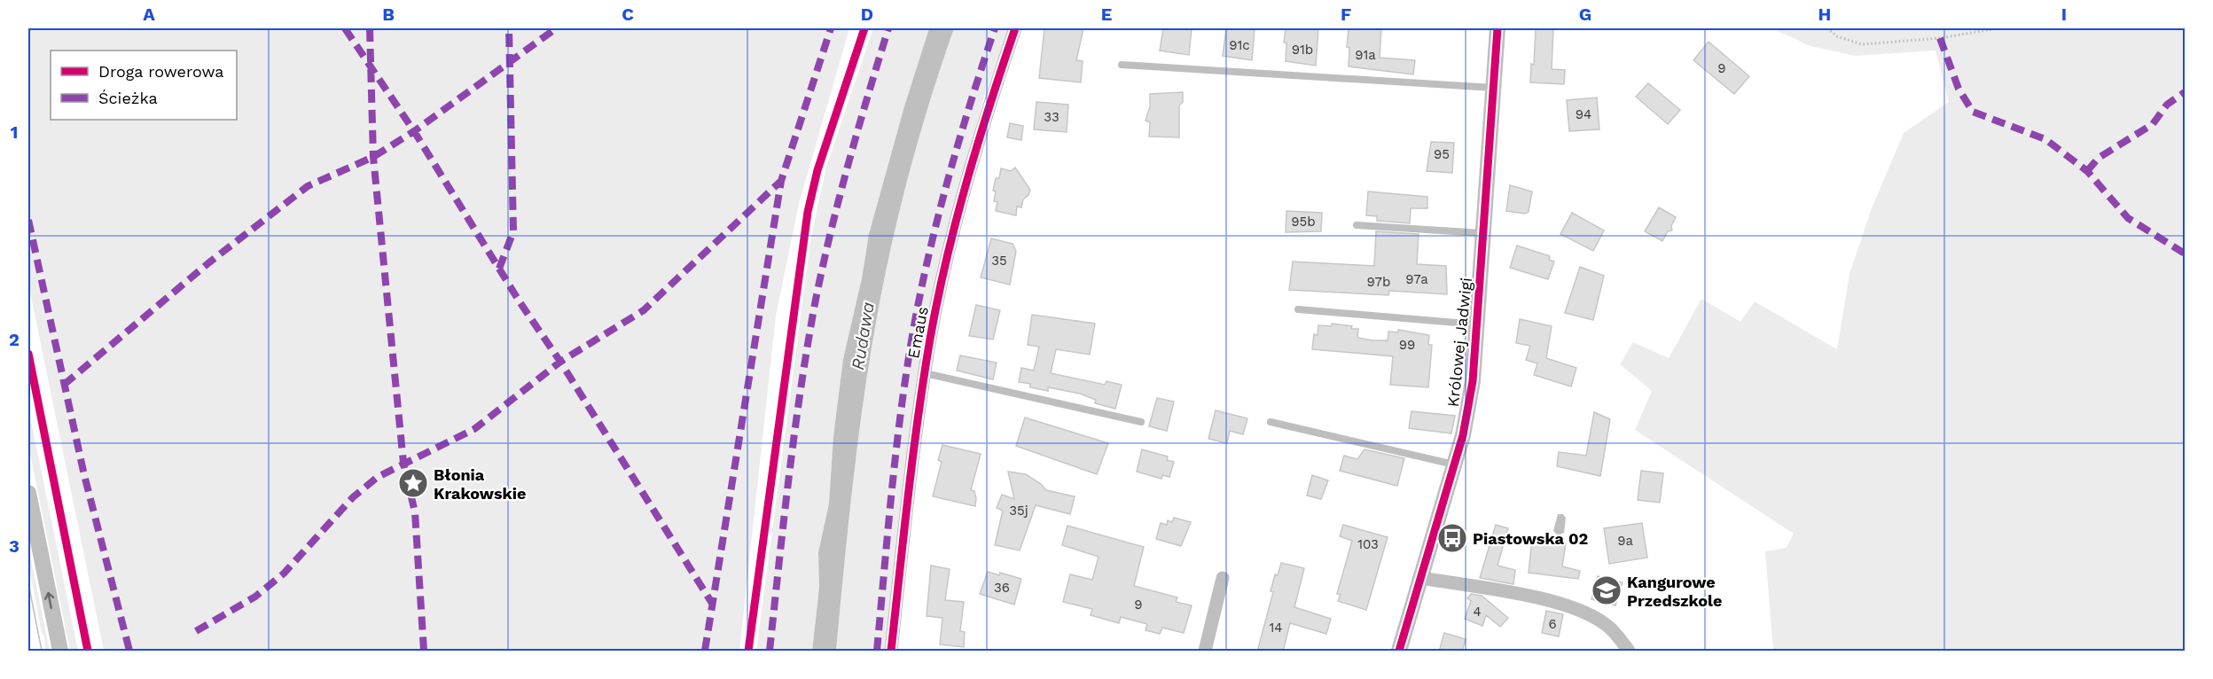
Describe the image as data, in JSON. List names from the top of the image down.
{
  "streets": {
    "street": ["Emaus", "Królowej Jadwigi"]
  },
  "water": ["Rudawa"],
  "places": {
    "place": ["Błonia Krakowskie"],
    "bus stop": ["Piastowska 02"],
    "school or university": ["Kangurowe Przedszkole"]
  },
  "house_numbers": [
    "91c",
    "91b",
    "91a",
    "9",
    "94",
    "33",
    "95",
    "95b",
    "35",
    "97a",
    "97b",
    "99",
    "35j",
    "9a",
    "103",
    "36",
    "9",
    "4",
    "6",
    "14"
  ],
  "legend": ["Droga rowerowa", "Ścieżka"],
  "grid": {
    "columns": [
      "A",
      "B",
      "C",
      "D",
      "E",
      "F",
      "G",
      "H",
      "I"
    ],
    "rows": ["1", "2", "3"]
  }
}
